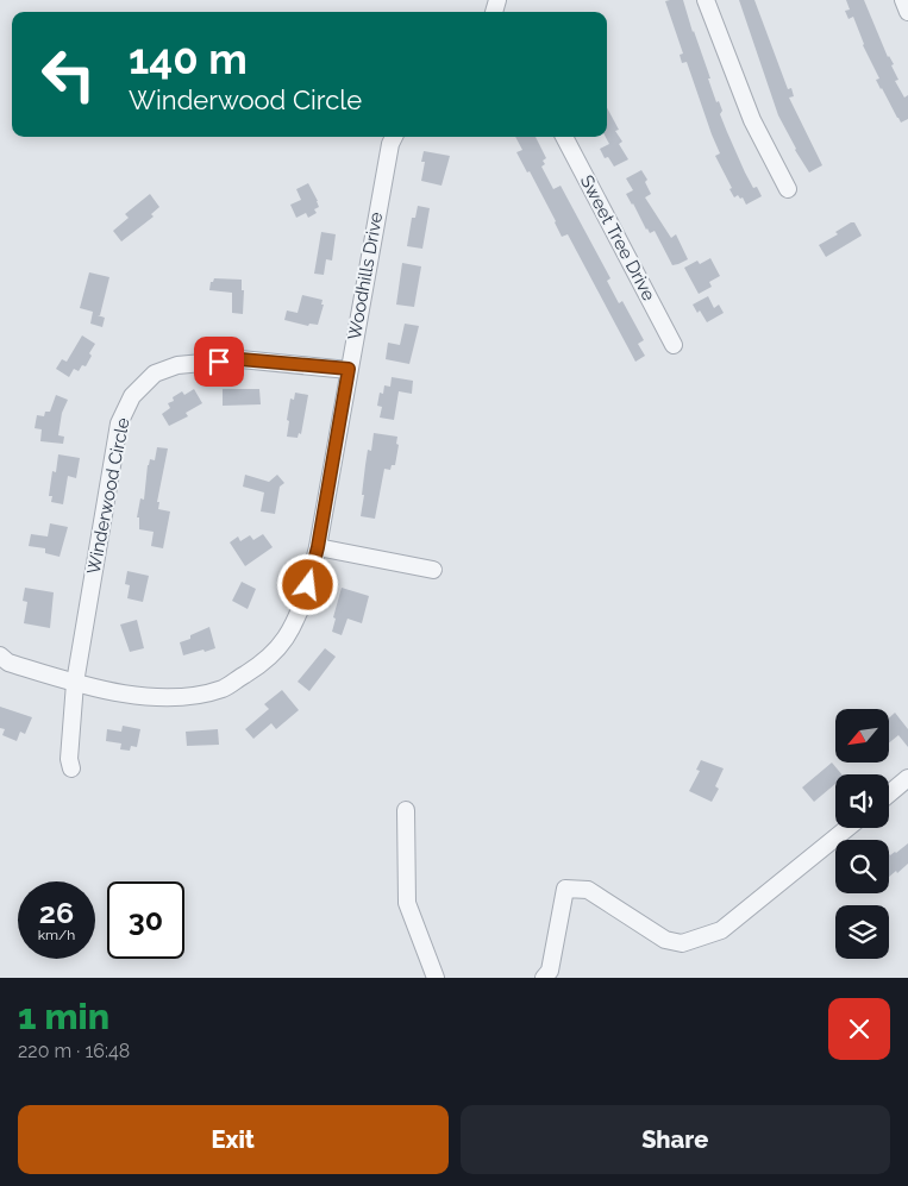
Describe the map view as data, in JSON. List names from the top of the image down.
{
  "streets": {
    "street": ["Sweet Tree Drive", "Woodhills Drive", "Winderwood Circle"]
  },
  "crossings": [
    ["Woodhills Drive", "Winderwood Circle"]
  ],
  "north": "bottom left",
  "page": {
    "turn": ["140 m", "Winderwood Circle"],
    "speed": "26 km/h",
    "limit": "30",
    "heading": ["1 min", "220 m · 16:48"],
    "buttons": ["Exit", "Share"]
  }
}
